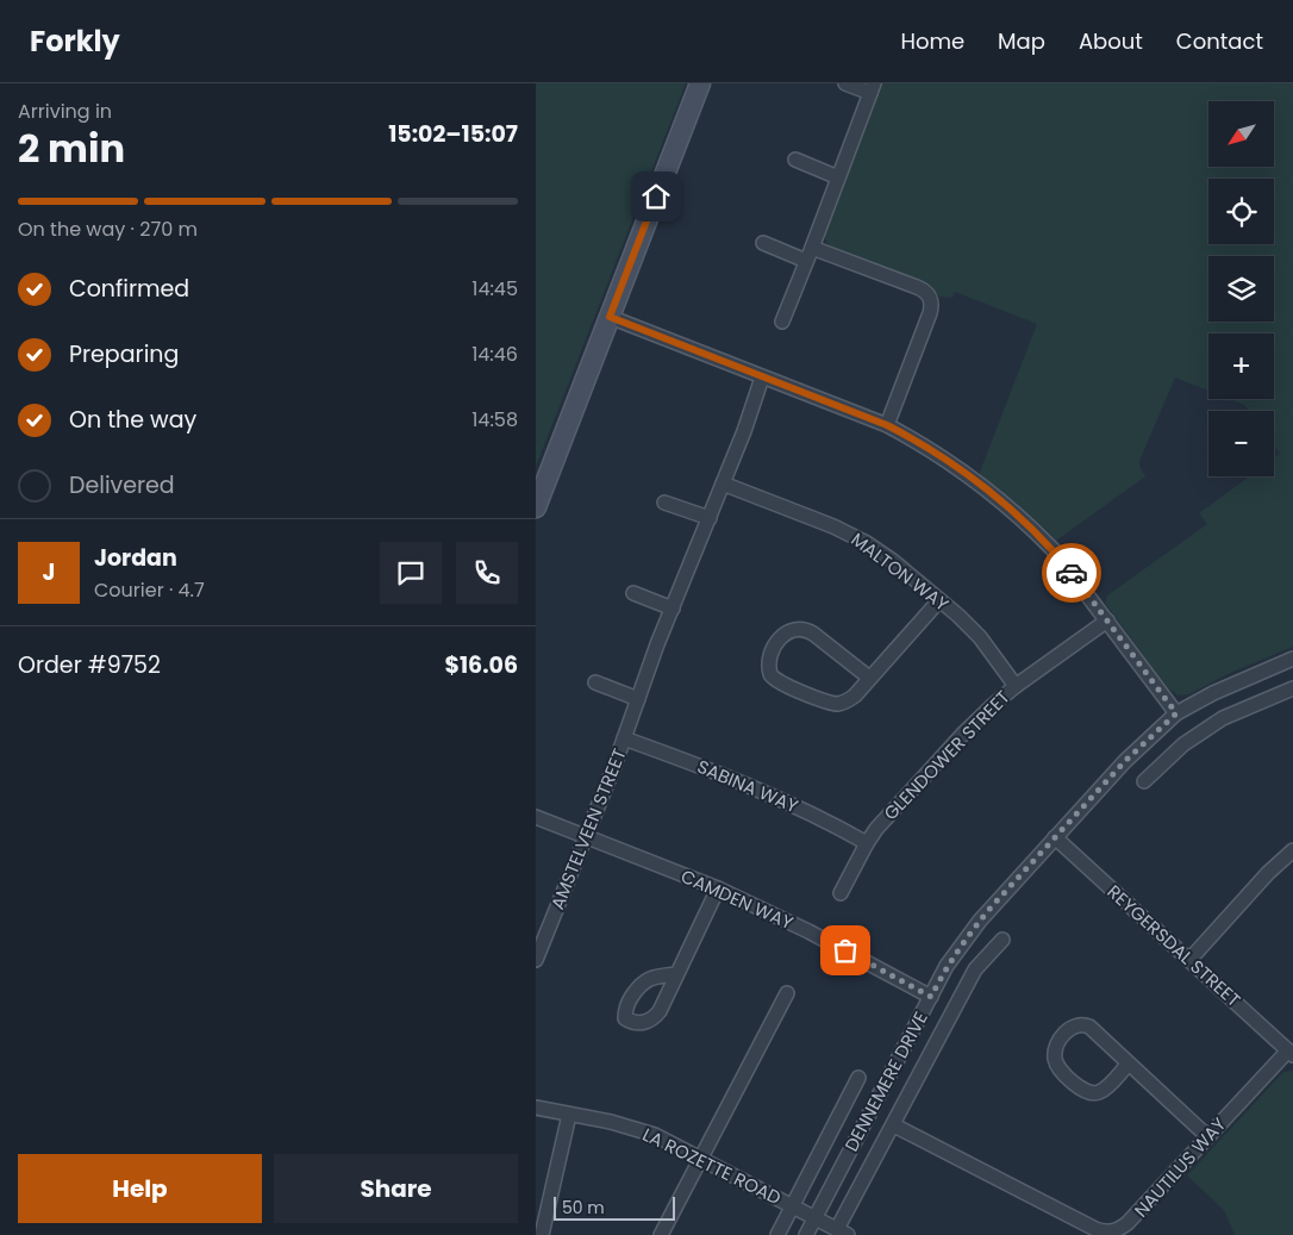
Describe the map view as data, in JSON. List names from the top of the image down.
{
  "streets": {
    "street": [
      "MALTON WAY",
      "GLENDOWER STREET",
      "SABINA WAY",
      "AMSTELVEEN STREET",
      "CAMDEN WAY",
      "REYGERSDAL STREET",
      "DENNEMERE DRIVE",
      "LA ROZETTE ROAD",
      "NAUTILUS WAY"
    ]
  },
  "crossings": [
    ["MALTON WAY", "GLENDOWER STREET"],
    ["MALTON WAY", "AMSTELVEEN STREET"],
    ["GLENDOWER STREET", "SABINA WAY"],
    ["SABINA WAY", "AMSTELVEEN STREET"],
    ["AMSTELVEEN STREET", "CAMDEN WAY"],
    ["CAMDEN WAY", "DENNEMERE DRIVE"],
    ["REYGERSDAL STREET", "DENNEMERE DRIVE"],
    ["REYGERSDAL STREET", "NAUTILUS WAY"],
    ["DENNEMERE DRIVE", "LA ROZETTE ROAD"]
  ],
  "scale_bar": "50 m",
  "north": "bottom left",
  "page": {
    "header": "Forkly",
    "nav": [
      "Home",
      "Map",
      "About",
      "Contact"
    ],
    "heading": ["2 min", "Arriving in", "15:02–15:07"],
    "panel": [
      "Jordan",
      "Courier · 4.7",
      "Order #9752",
      "$16.06"
    ],
    "map_buttons": ["+", "−"],
    "bar": "On the way · 270 m",
    "list": [
      ["Confirmed", "14:45"],
      ["Preparing", "14:46"],
      ["On the way", "14:58"],
      "Delivered"
    ],
    "round": "J",
    "buttons": ["Help", "Share"],
    "scale": "50 m"
  }
}
